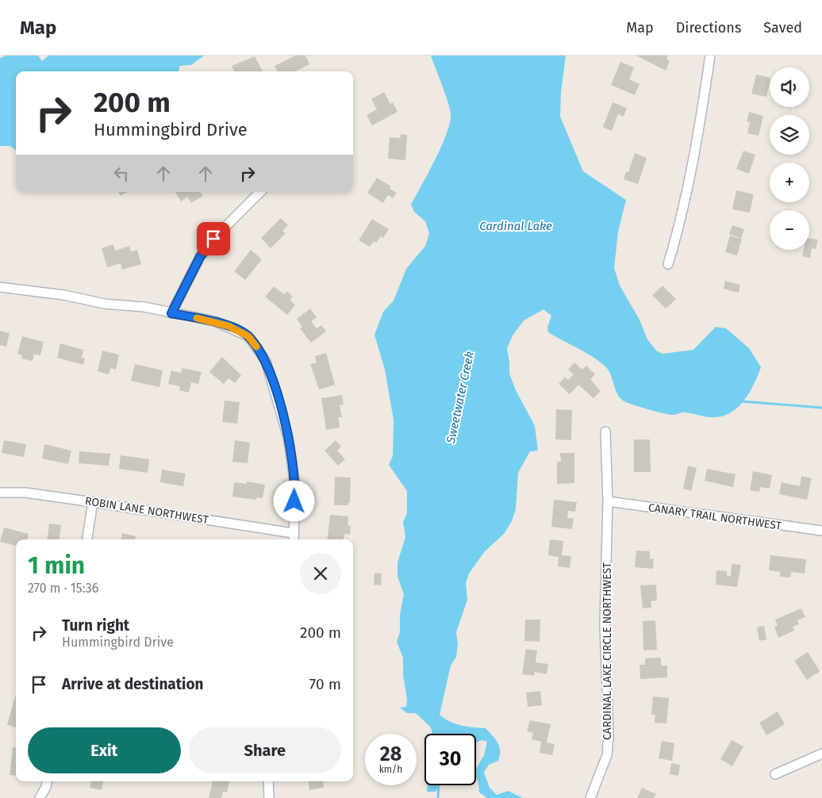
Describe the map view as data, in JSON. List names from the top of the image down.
{
  "streets": {
    "street": ["ROBIN LANE NORTHWEST", "CANARY TRAIL NORTHWEST", "CARDINAL LAKE CIRCLE NORTHWEST"]
  },
  "crossings": [
    ["CANARY TRAIL NORTHWEST", "CARDINAL LAKE CIRCLE NORTHWEST"]
  ],
  "water": ["Cardinal Lake", "Sweetwater Creek"],
  "page": {
    "header": "Map",
    "nav": ["Map", "Directions", "Saved"],
    "map_buttons": ["+", "−"],
    "turn": ["200 m", "Hummingbird Drive"],
    "heading": ["1 min", "270 m · 15:36"],
    "list": [
      {
        "name": "Turn right",
        "note": "Hummingbird Drive",
        "value": "200 m"
      },
      {
        "name": "Arrive at destination",
        "value": "70 m"
      }
    ],
    "buttons": ["Exit", "Share"],
    "speed": "28 km/h",
    "limit": "30"
  }
}
